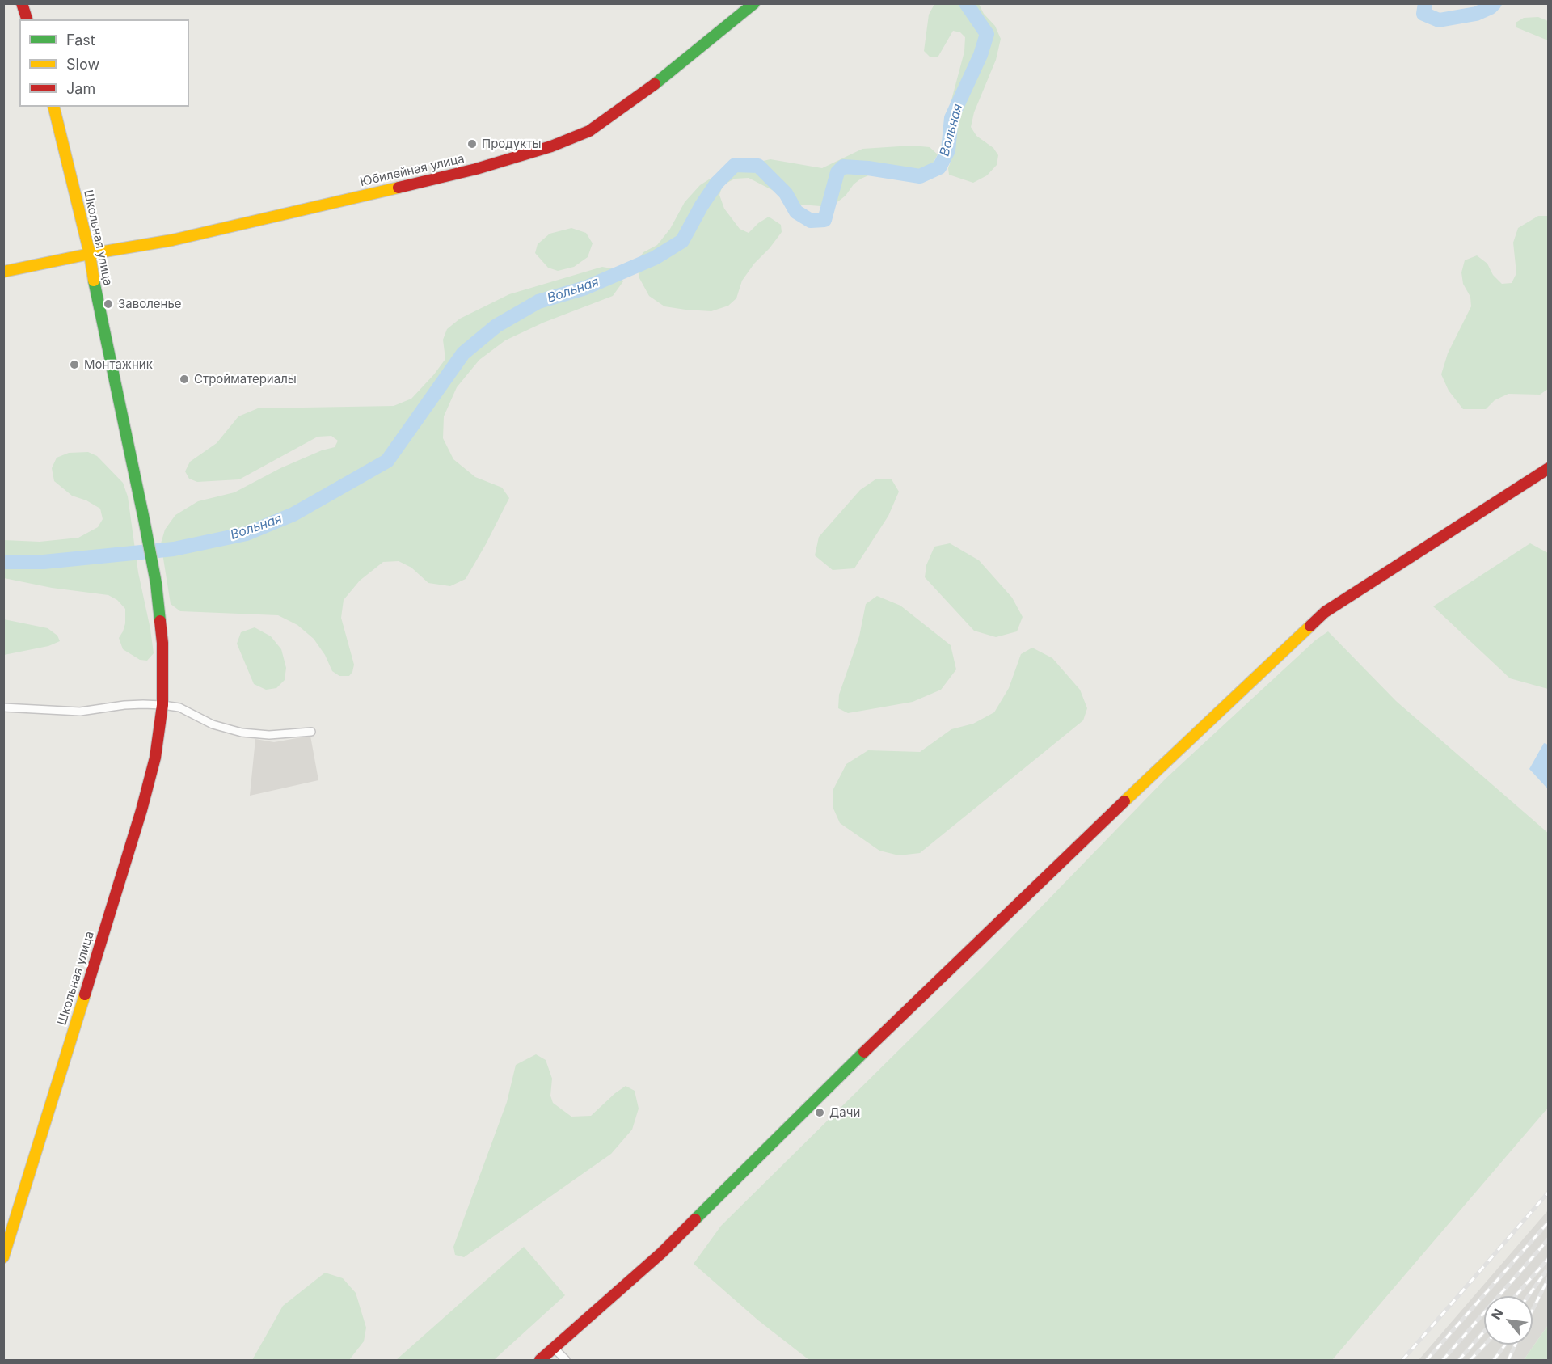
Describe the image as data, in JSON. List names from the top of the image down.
{
  "streets": {
    "street": ["Юбилейная улица", "Школьная улица"]
  },
  "crossings": [
    ["Юбилейная улица", "Школьная улица"]
  ],
  "water": ["Вольная"],
  "places": [
    "Продукты",
    "Заволенье",
    "Монтажник",
    "Стройматериалы",
    "Дачи"
  ],
  "legend": ["Fast", "Slow", "Jam"],
  "north": "top left"
}
